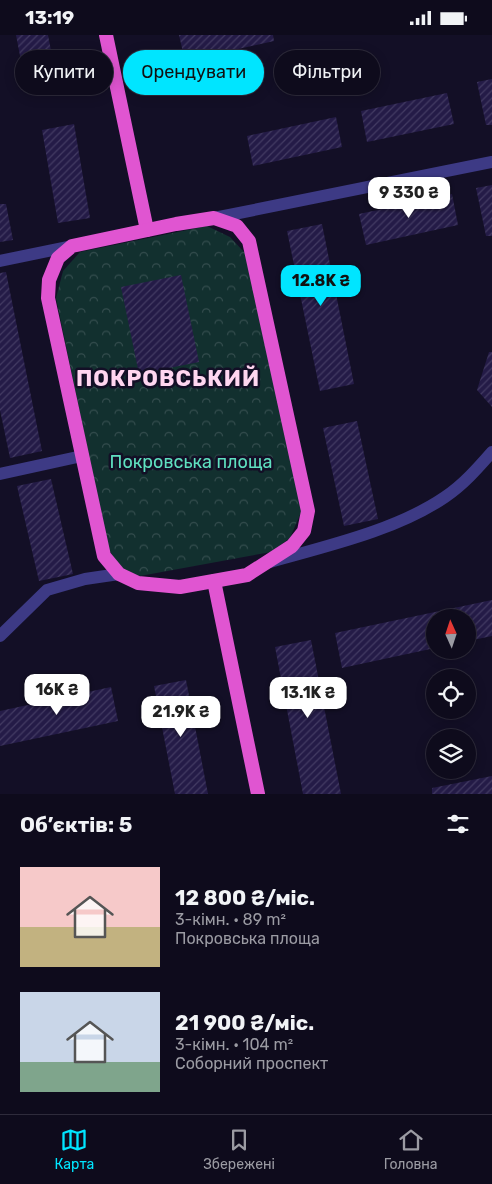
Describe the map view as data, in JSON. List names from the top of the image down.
{
  "districts": ["ПОКРОВСЬКИЙ"],
  "parks": ["Покровська площа"],
  "north": "top",
  "page": {
    "status": "13:19",
    "chip": ["Купити", "Орендувати", "Фільтри"],
    "price": [
      "9 330 ₴",
      "12.8K ₴",
      "16K ₴",
      "13.1K ₴",
      "21.9K ₴"
    ],
    "heading": "Об’єктів: 5",
    "list": [
      {
        "name": "12 800 ₴/міс.",
        "note": "3-кімн. · 89 m² · Покровська площа"
      },
      {
        "name": "21 900 ₴/міс.",
        "note": "3-кімн. · 104 m² · Соборний проспект"
      }
    ],
    "tabs": ["Карта", "Збережені", "Головна"]
  }
}
